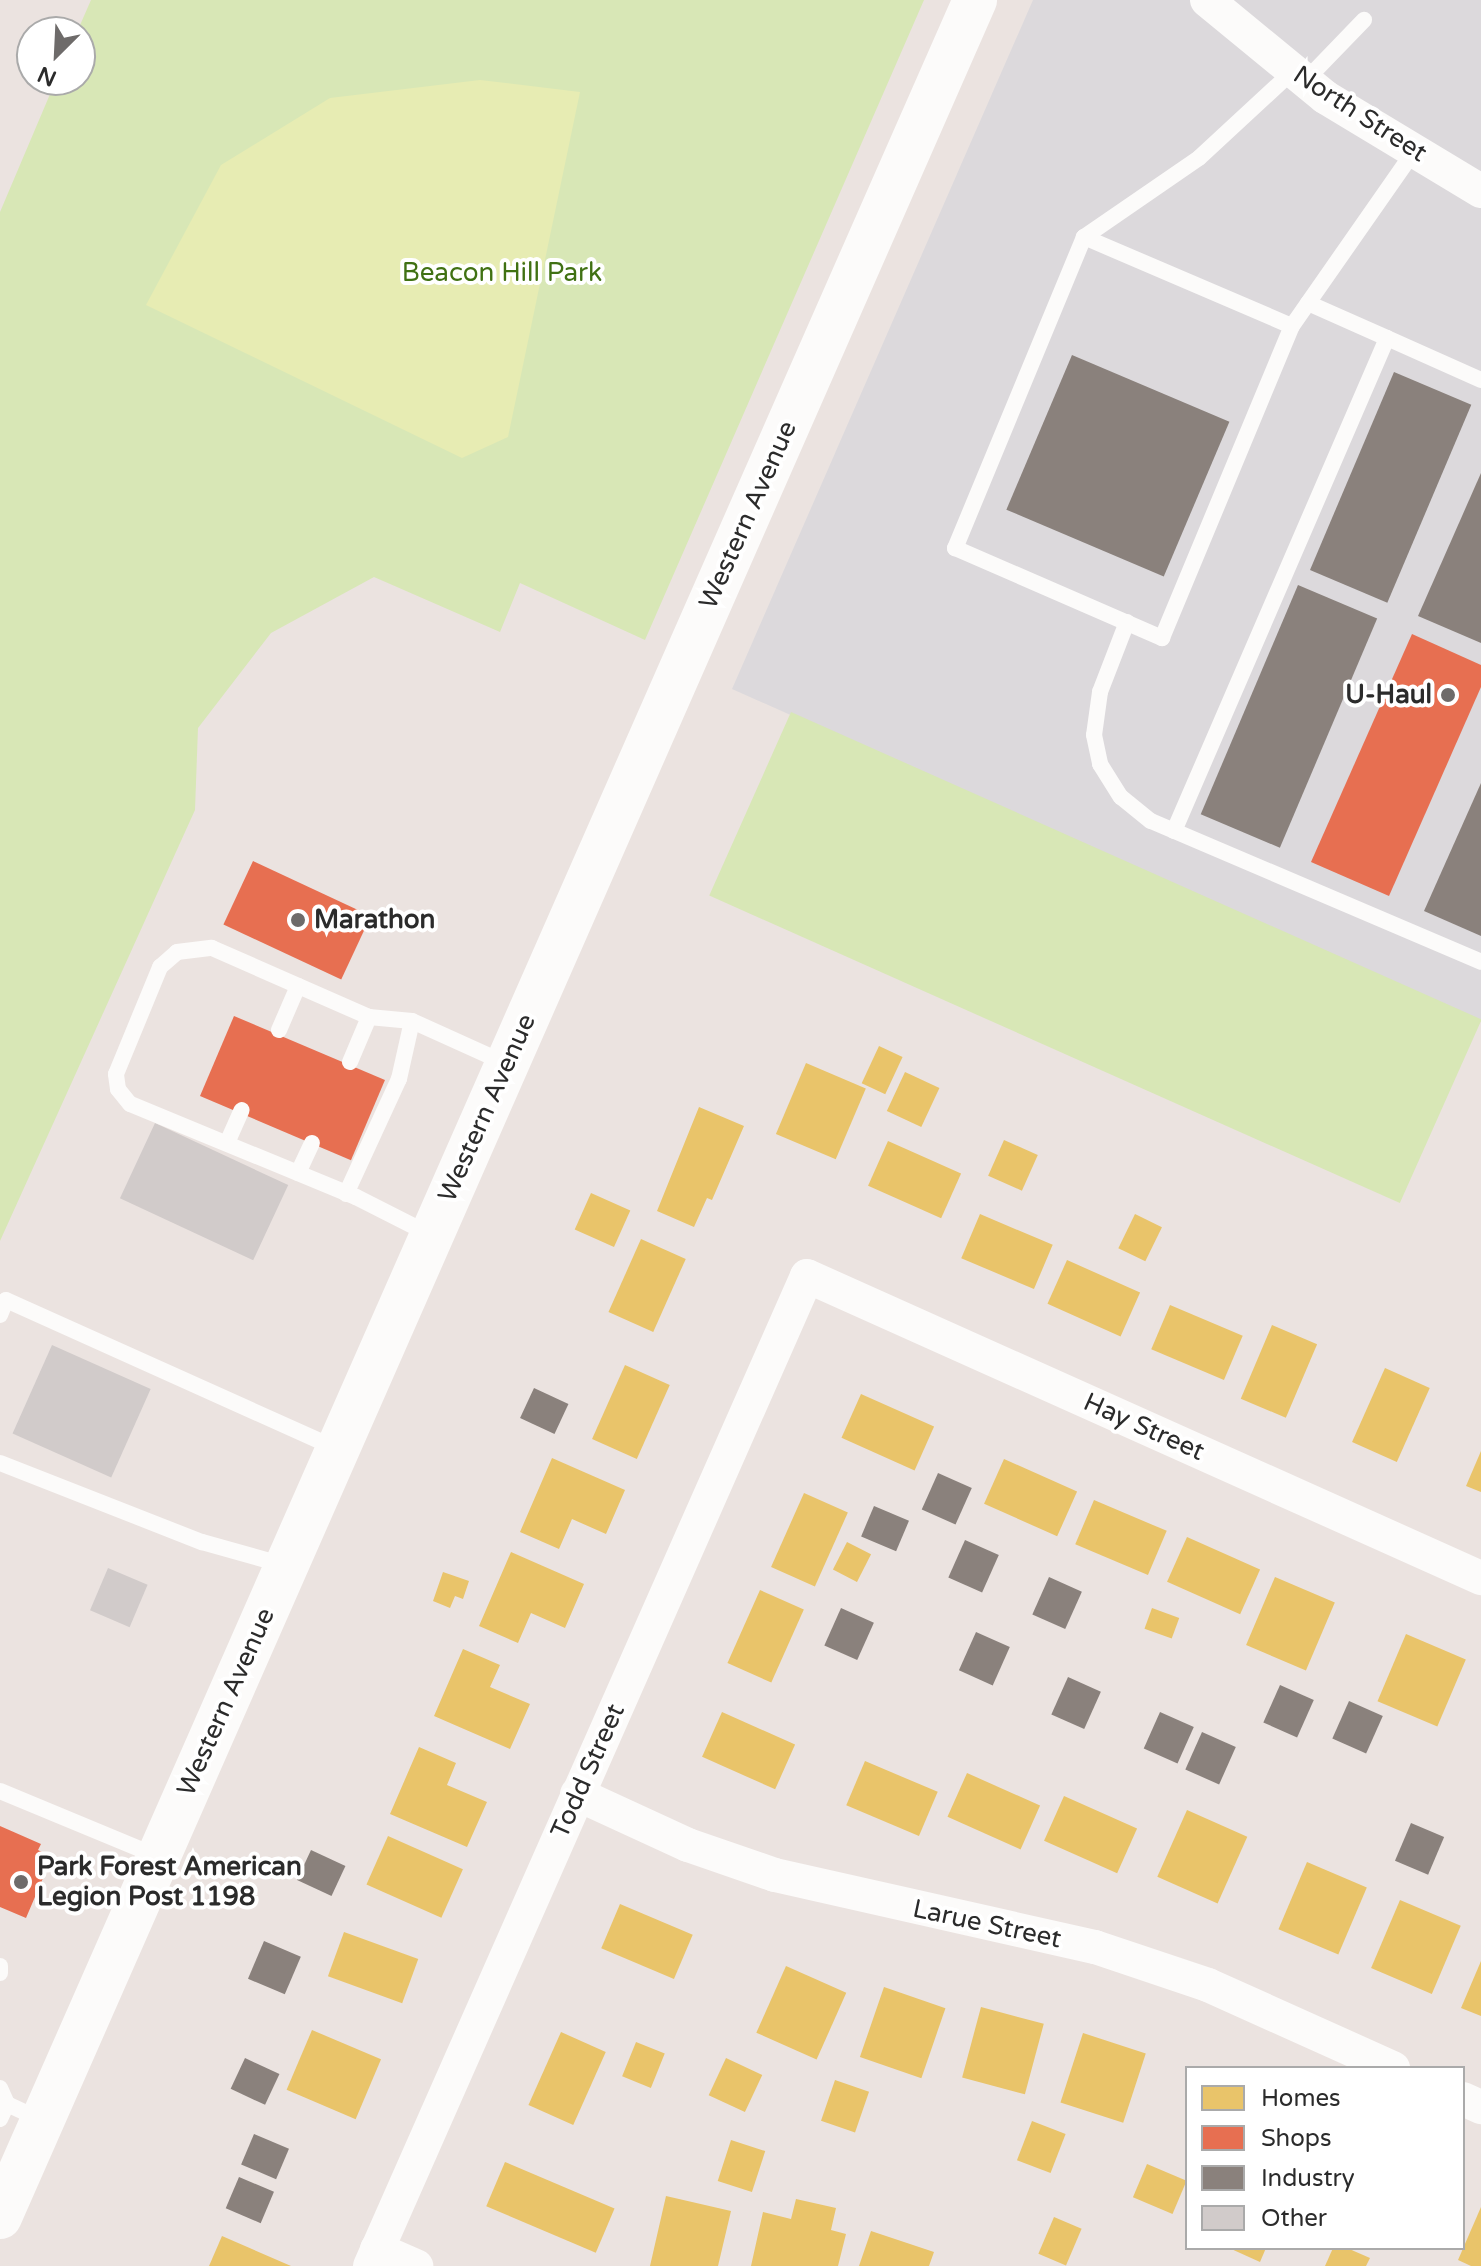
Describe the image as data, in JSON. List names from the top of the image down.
{
  "streets": {
    "main road": ["Western Avenue"],
    "street": [
      "North Street",
      "Hay Street",
      "Todd Street",
      "Larue Street"
    ]
  },
  "crossings": [
    ["Hay Street", "Todd Street"],
    ["Todd Street", "Larue Street"]
  ],
  "parks": ["Beacon Hill Park"],
  "places": ["U-Haul", "Marathon", "Park Forest American Legion Post 1198"],
  "legend": [
    "Homes",
    "Shops",
    "Industry",
    "Other"
  ],
  "north": "bottom left"
}
